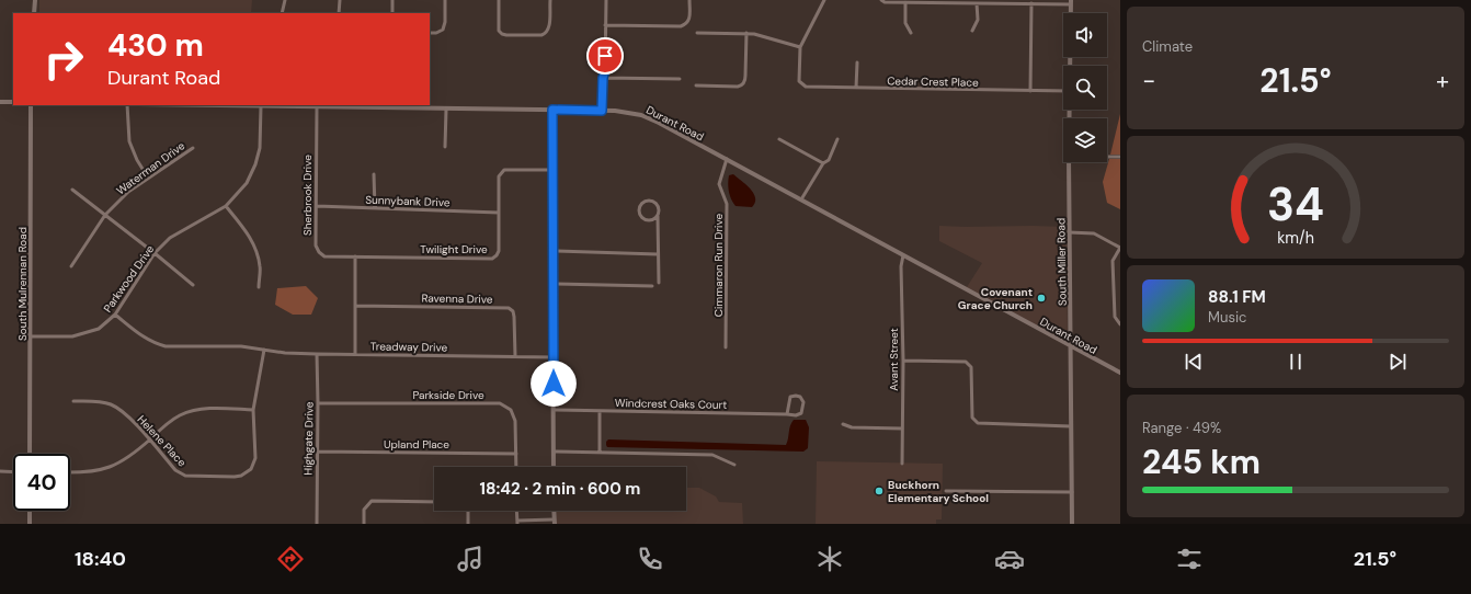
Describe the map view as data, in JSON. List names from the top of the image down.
{
  "streets": {
    "street": [
      "Cedar Crest Place",
      "Durant Road",
      "Waterman Drive",
      "Sherbrook Drive",
      "Sunnybank Drive",
      "Twilight Drive",
      "South Miller Road",
      "Cimmaron Run Drive",
      "Parkwood Drive",
      "South Mulrennan Road",
      "Ravenna Drive",
      "Treadway Drive",
      "Avant Street",
      "Parkside Drive",
      "Windcrest Oaks Court",
      "Highgate Drive",
      "Helene Place",
      "Upland Place"
    ]
  },
  "crossings": [
    ["Durant Road", "Sherbrook Drive"],
    ["Durant Road", "South Miller Road"],
    ["Durant Road", "Cimmaron Run Drive"],
    ["Durant Road", "Parkwood Drive"],
    ["Durant Road", "Avant Street"],
    ["Sherbrook Drive", "Sunnybank Drive"],
    ["Sherbrook Drive", "Twilight Drive"],
    ["Sunnybank Drive", "Twilight Drive"],
    ["Parkwood Drive", "South Mulrennan Road"],
    ["Parkwood Drive", "Treadway Drive"],
    ["Ravenna Drive", "Treadway Drive"],
    ["Treadway Drive", "Highgate Drive"],
    ["Treadway Drive", "Helene Place"],
    ["Parkside Drive", "Highgate Drive"],
    ["Parkside Drive", "Upland Place"],
    ["Highgate Drive", "Upland Place"]
  ],
  "places": ["Covenant Grace Church", "Buckhorn Elementary School"],
  "page": {
    "tile": [
      "Climate",
      ["Range · 49%", "245 km"]
    ],
    "turn": ["430 m", "Durant Road"],
    "heat": ["−", "21.5°", "+"],
    "song": ["88.1 FM", "Music"],
    "limit": "40",
    "trip": "18:42 · 2 min · 600 m",
    "tabs": ["18:40", "21.5°"],
    "gauge": ["34", "km/h"]
  }
}
